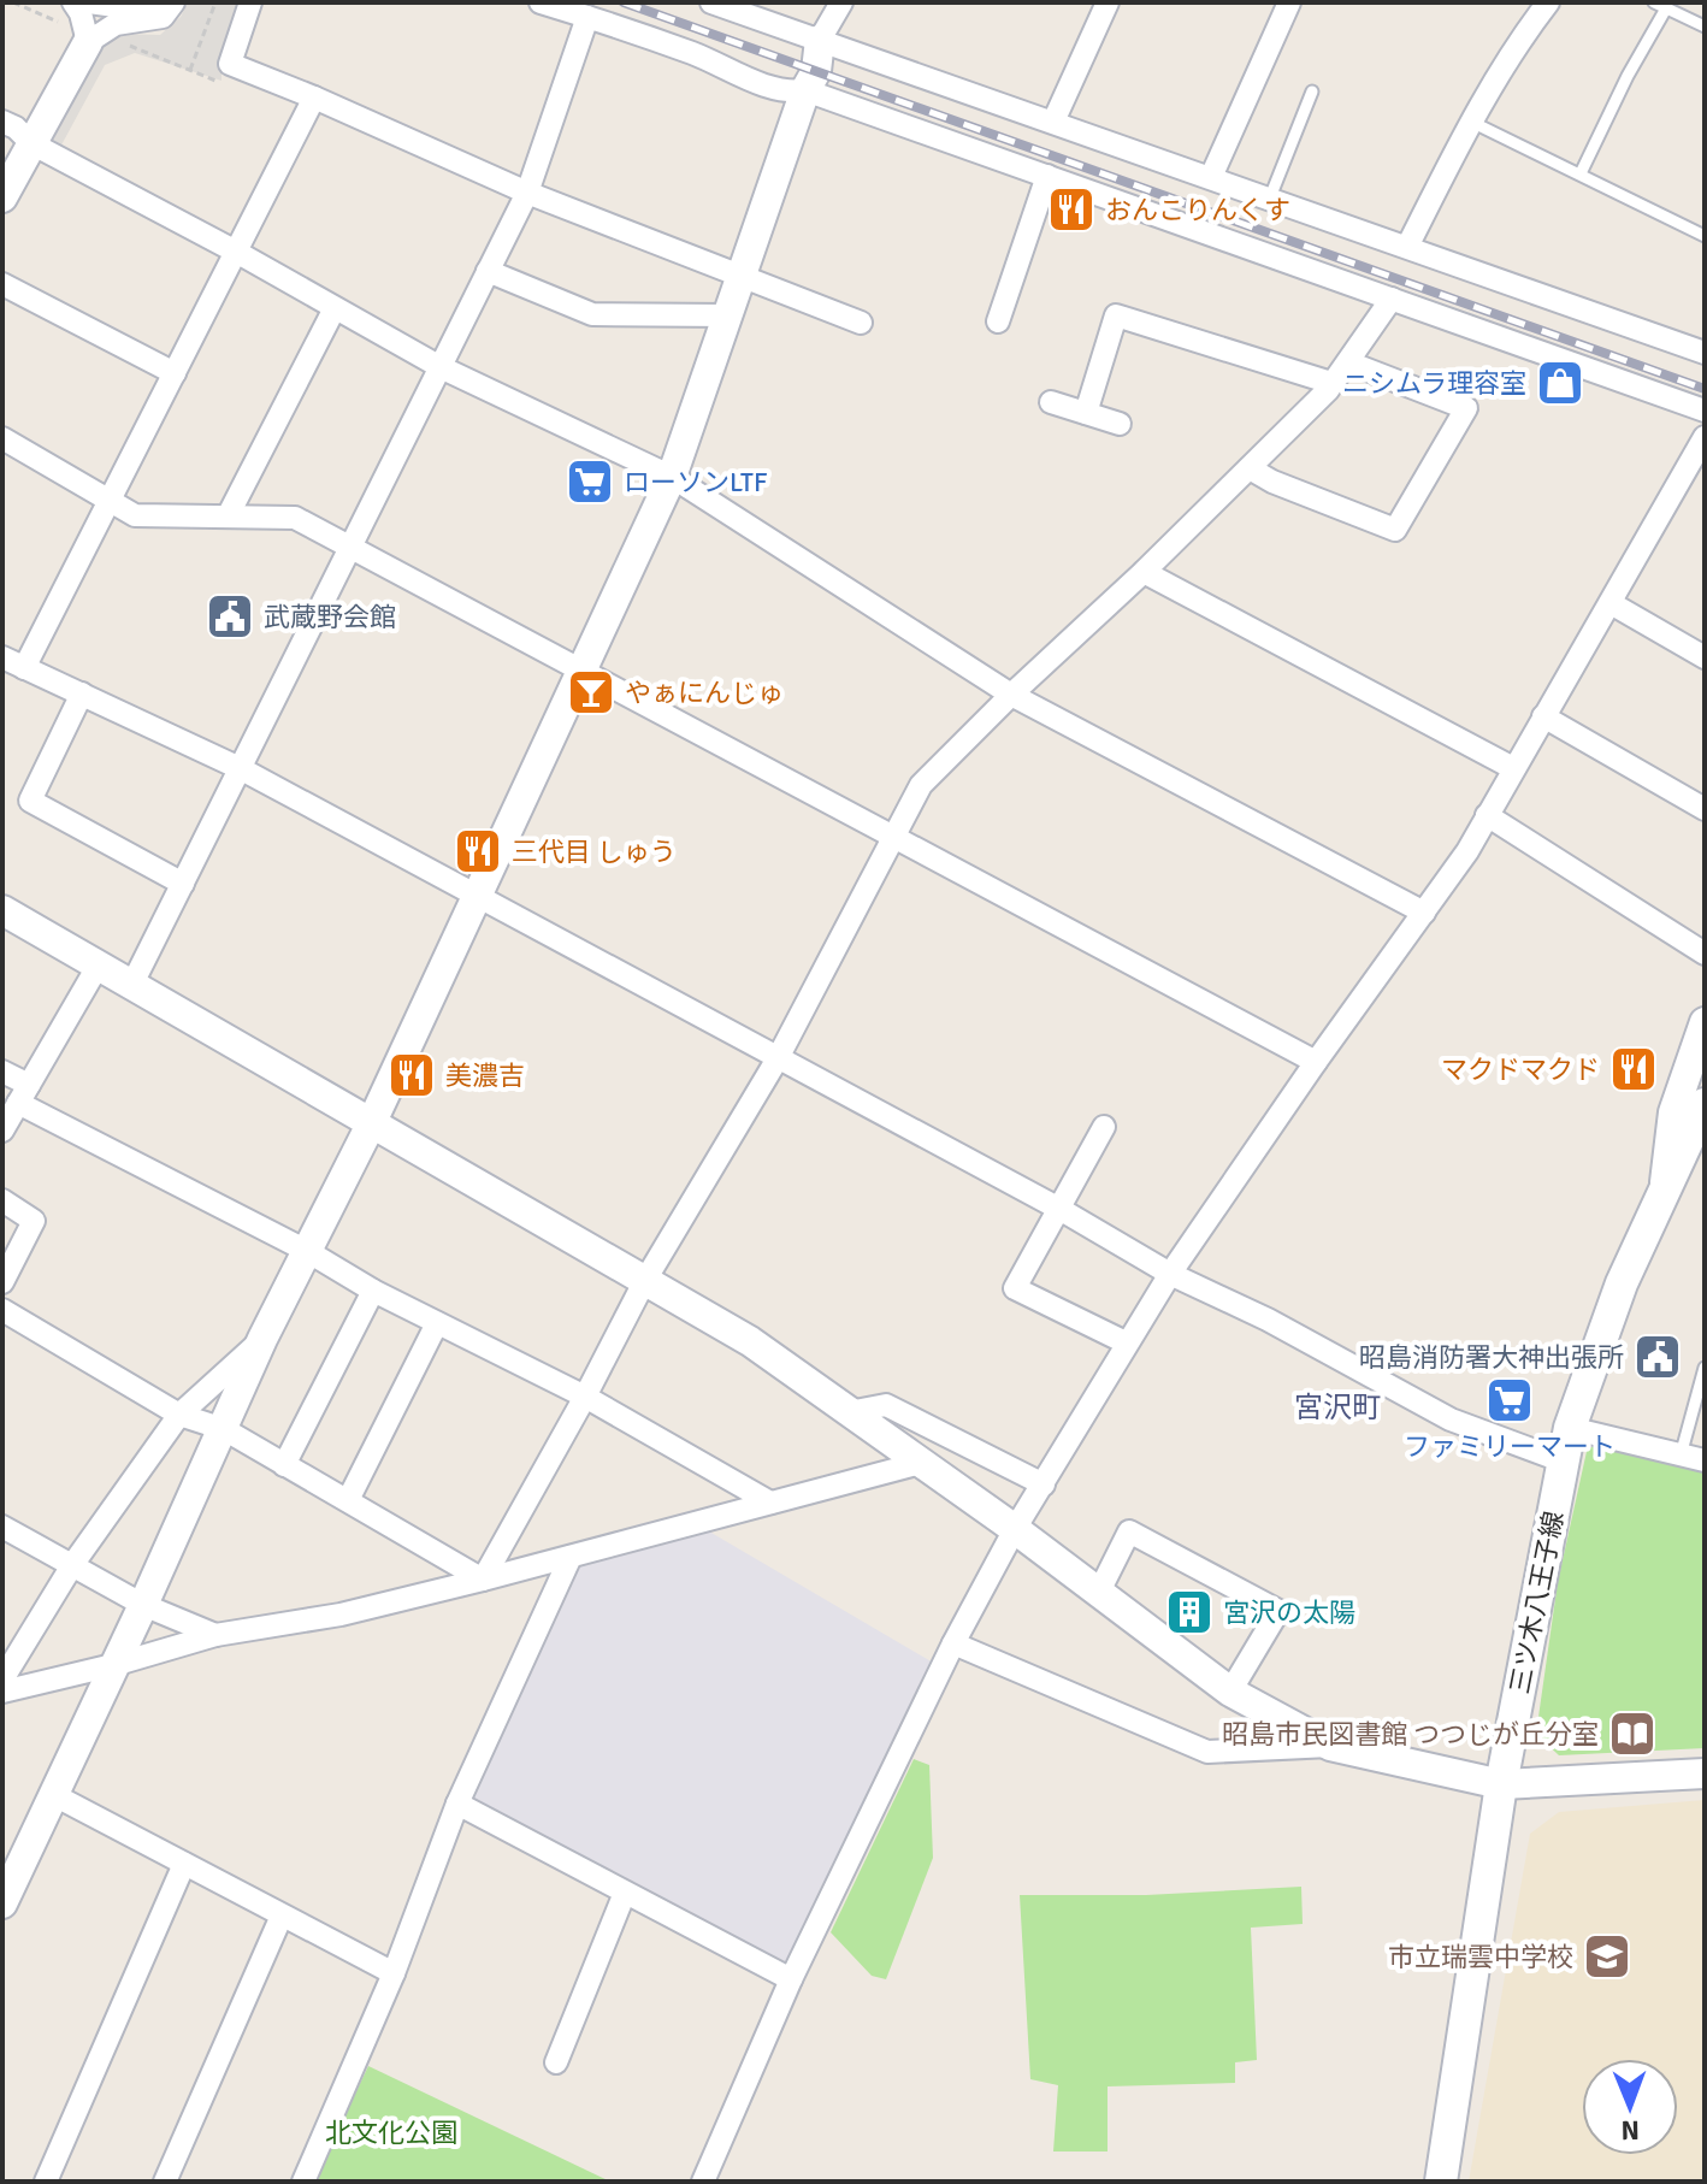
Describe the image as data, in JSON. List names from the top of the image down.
{
  "streets": {
    "main road": ["三ツ木八王子線"]
  },
  "districts": ["宮沢町"],
  "parks": ["北文化公園"],
  "places": {
    "restaurant": [
      "おんこりんくす",
      "三代目 しゅう",
      "マクドマクド",
      "美濃吉"
    ],
    "shop": ["ニシムラ理容室"],
    "supermarket": ["ローソンLTF", "ファミリーマート"],
    "public building": ["武蔵野会館", "昭島消防署大神出張所"],
    "bar": ["やぁにんじゅ"],
    "building": ["宮沢の太陽"],
    "library": ["昭島市民図書館 つつじが丘分室"],
    "school or university": ["市立瑞雲中学校"]
  },
  "north": "bottom"
}
